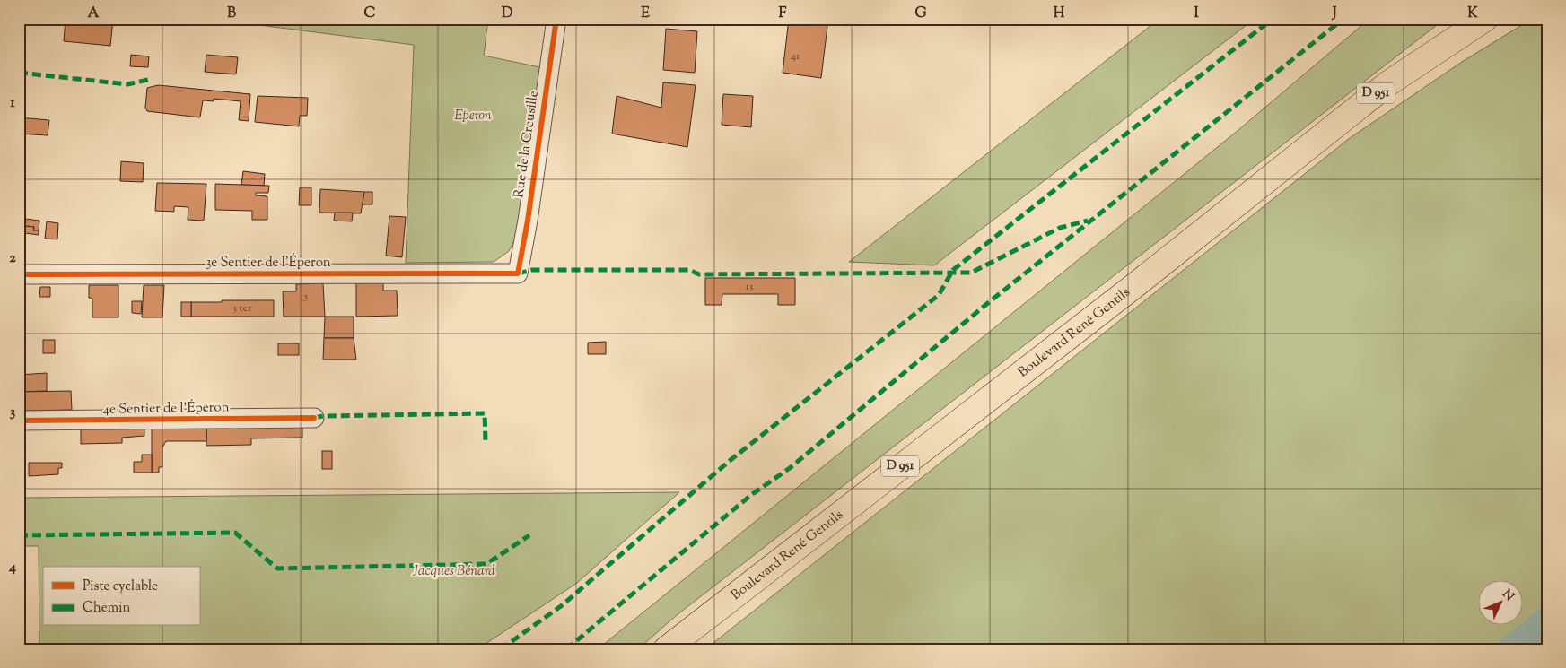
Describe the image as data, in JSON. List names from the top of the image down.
{
  "streets": {
    "main road": ["D 951", "Boulevard René Gentils"],
    "street": ["Rue de la Creusille", "3e Sentier de l'Éperon", "4e Sentier de l'Éperon"]
  },
  "crossings": [
    ["Rue de la Creusille", "3e Sentier de l'Éperon"]
  ],
  "parks": ["Eperon", "Jacques Bénard"],
  "house_numbers": [
    "41",
    "13",
    "5",
    "3 ter"
  ],
  "legend": ["Piste cyclable", "Chemin"],
  "north": "top right",
  "grid": {
    "columns": [
      "A",
      "B",
      "C",
      "D",
      "E",
      "F",
      "G",
      "H",
      "I",
      "J",
      "K"
    ],
    "rows": [
      "1",
      "2",
      "3",
      "4"
    ]
  }
}
